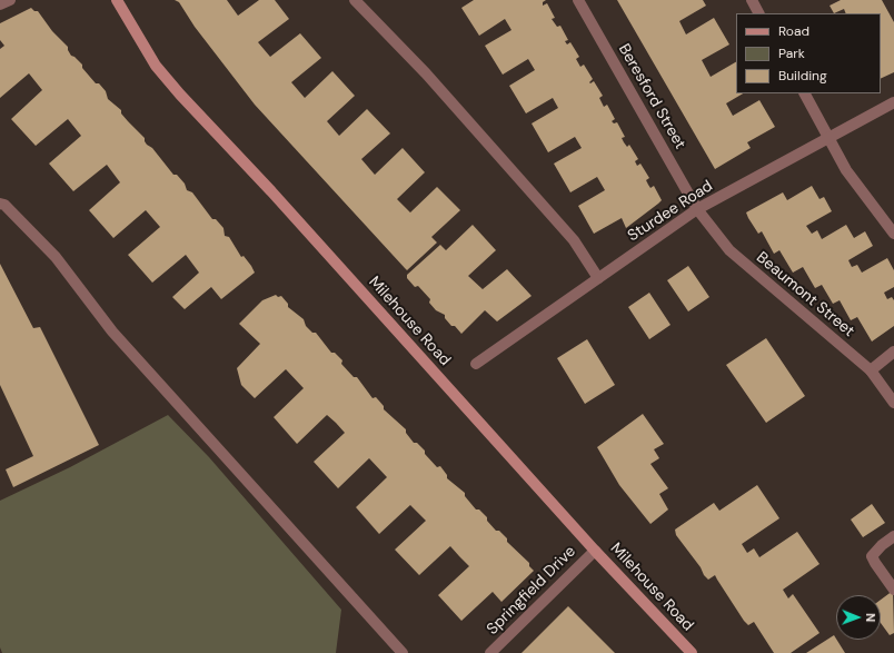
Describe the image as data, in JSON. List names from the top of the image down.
{
  "streets": {
    "main road": ["Milehouse Road"],
    "street": [
      "Beresford Street",
      "Sturdee Road",
      "Beaumont Street",
      "Springfield Drive"
    ]
  },
  "crossings": [
    ["Beresford Street", "Sturdee Road"],
    ["Beresford Street", "Beaumont Street"],
    ["Sturdee Road", "Beaumont Street"],
    ["Milehouse Road", "Springfield Drive"]
  ],
  "legend": ["Road", "Park", "Building"],
  "north": "right"
}
